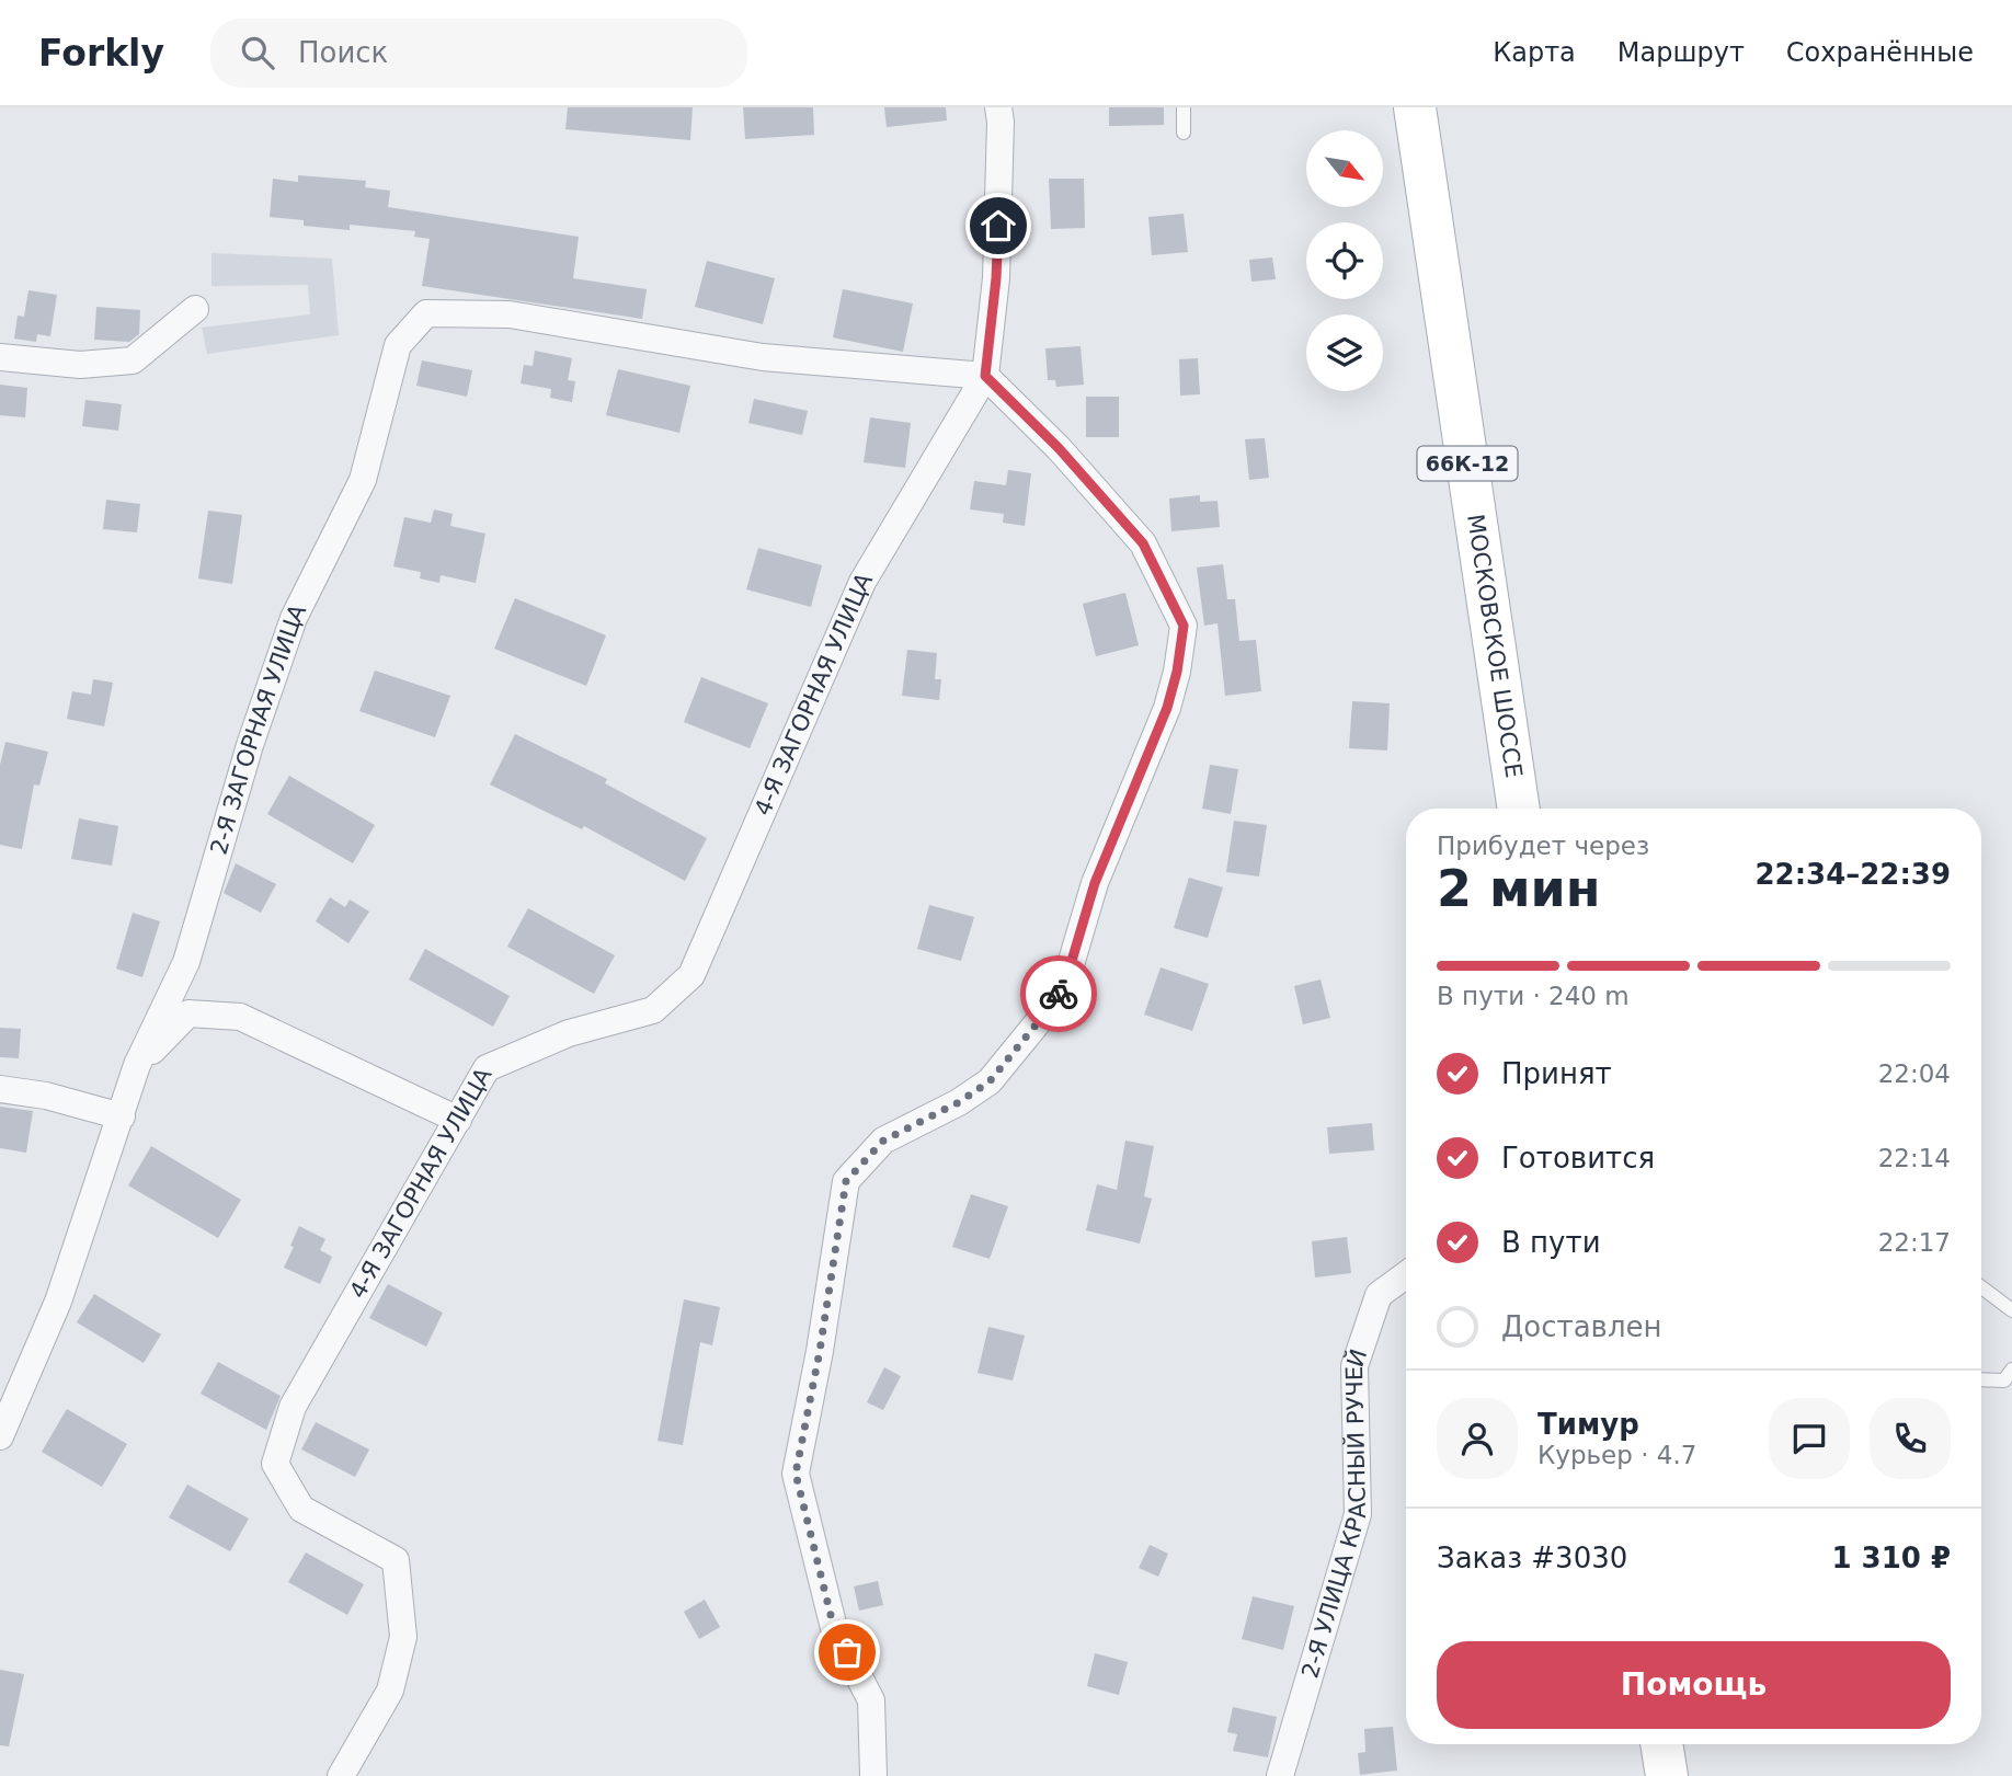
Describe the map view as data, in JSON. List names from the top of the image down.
{
  "streets": {
    "main road": ["66К-12", "МОСКОВСКОЕ ШОССЕ"],
    "street": ["4-Я ЗАГОРНАЯ УЛИЦА", "2-Я ЗАГОРНАЯ УЛИЦА", "2-Я УЛИЦА КРАСНЫЙ РУЧЕЙ"]
  },
  "crossings": [
    ["4-Я ЗАГОРНАЯ УЛИЦА", "2-Я ЗАГОРНАЯ УЛИЦА"]
  ],
  "north": "bottom right",
  "page": {
    "header": "Forkly",
    "search": "Поиск",
    "nav": ["Карта", "Маршрут", "Сохранённые"],
    "heading": ["2 мин", "Прибудет через", "22:34–22:39"],
    "panel": [
      "Тимур",
      "Курьер · 4.7",
      "Заказ #3030",
      "1 310 ₽"
    ],
    "bar": "В пути · 240 m",
    "list": [
      ["Принят", "22:04"],
      ["Готовится", "22:14"],
      ["В пути", "22:17"],
      "Доставлен"
    ],
    "buttons": "Помощь"
  }
}
